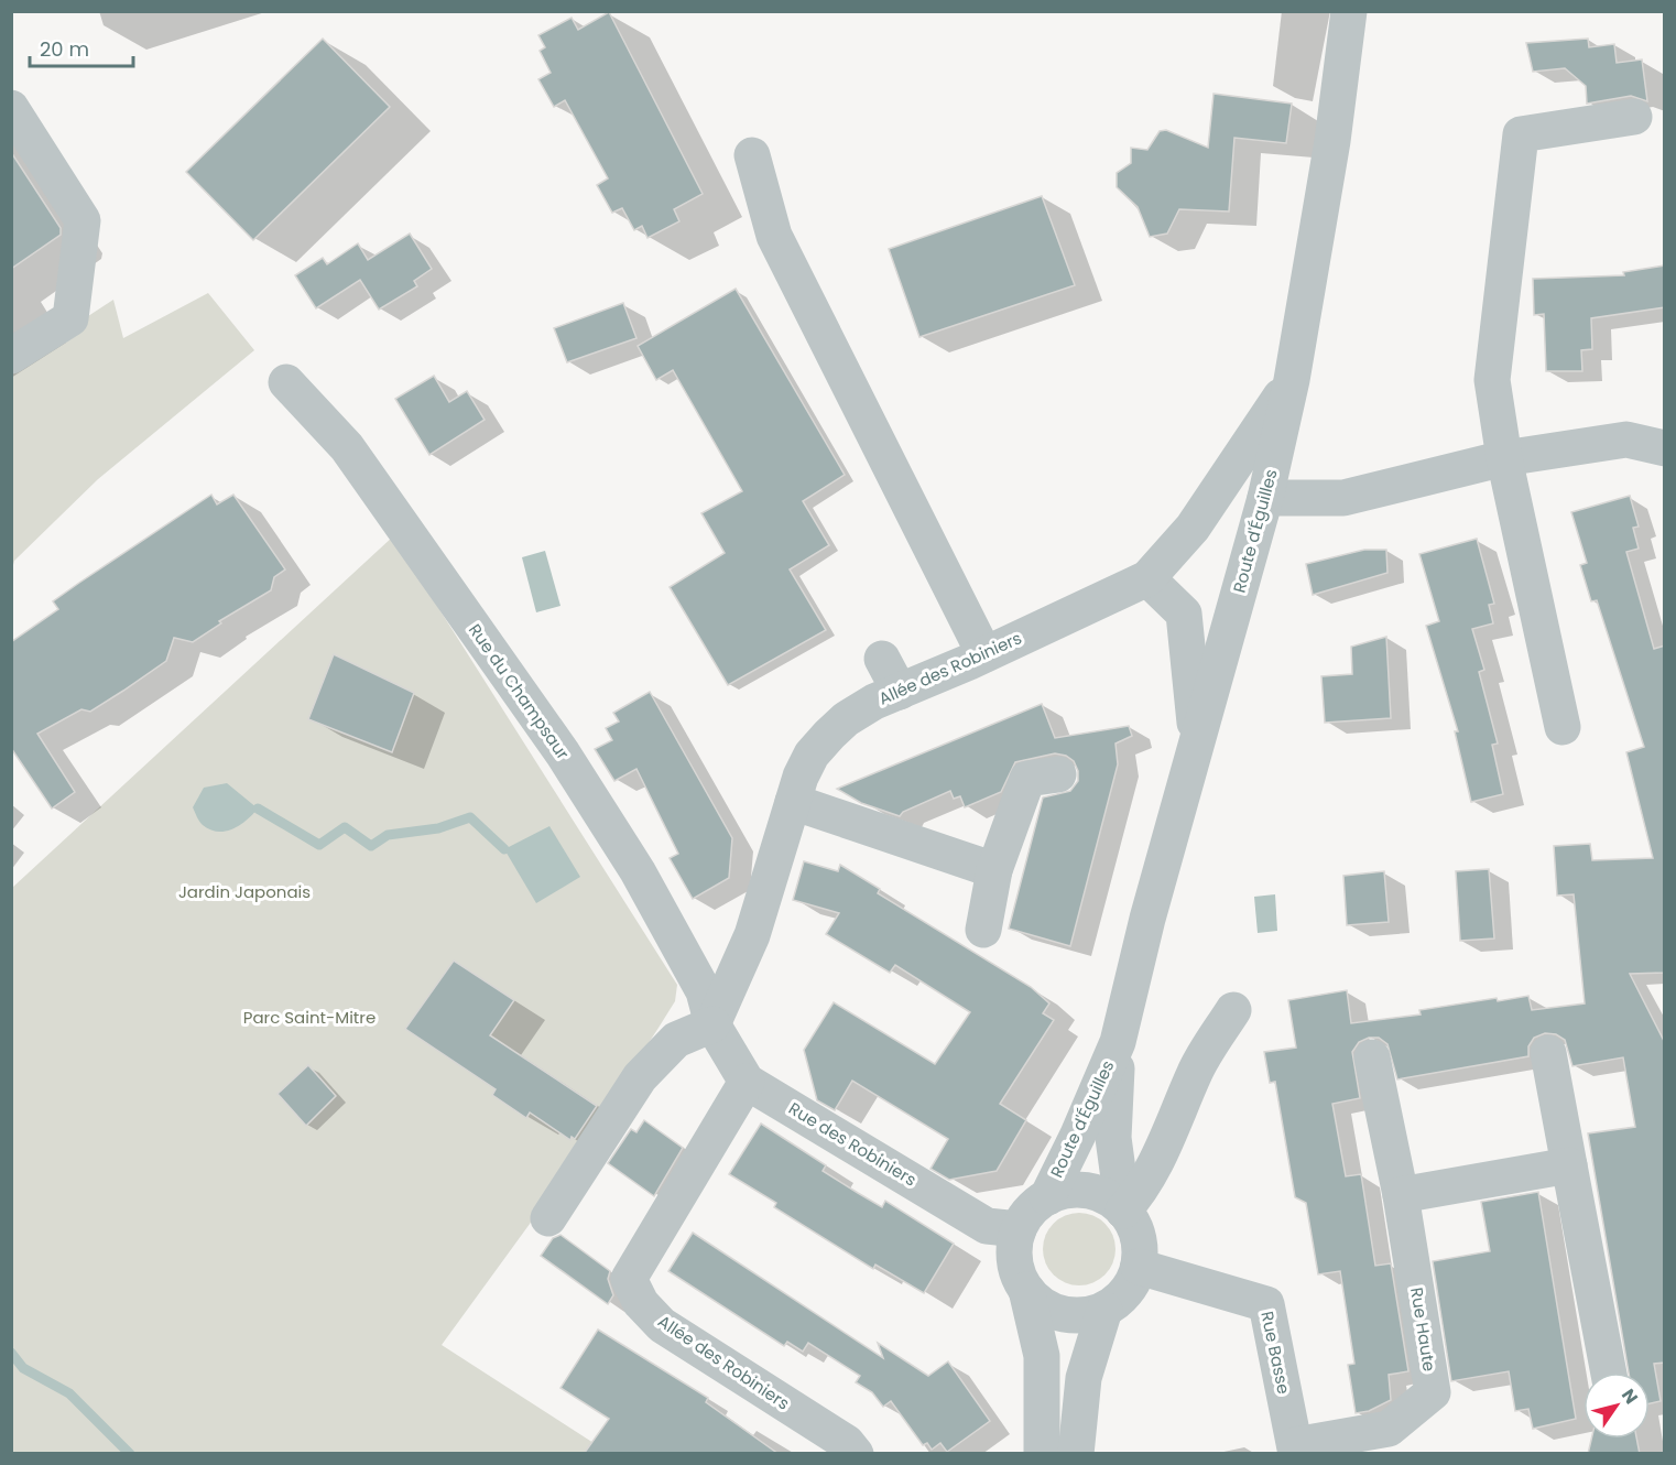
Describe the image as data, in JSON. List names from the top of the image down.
{
  "streets": {
    "street": [
      "Route d'Éguilles",
      "Allée des Robiniers",
      "Rue du Champsaur",
      "Rue des Robiniers",
      "Rue Haute",
      "Rue Basse"
    ]
  },
  "crossings": [
    ["Route d'Éguilles", "Allée des Robiniers"],
    ["Route d'Éguilles", "Rue des Robiniers"],
    ["Route d'Éguilles", "Rue Basse"],
    ["Allée des Robiniers", "Rue du Champsaur"],
    ["Allée des Robiniers", "Rue des Robiniers"],
    ["Rue du Champsaur", "Rue des Robiniers"],
    ["Rue des Robiniers", "Rue Basse"],
    ["Rue Haute", "Rue Basse"]
  ],
  "parks": ["Jardin Japonais", "Parc Saint-Mitre"],
  "scale_bar": "20 m",
  "north": "top right"
}
